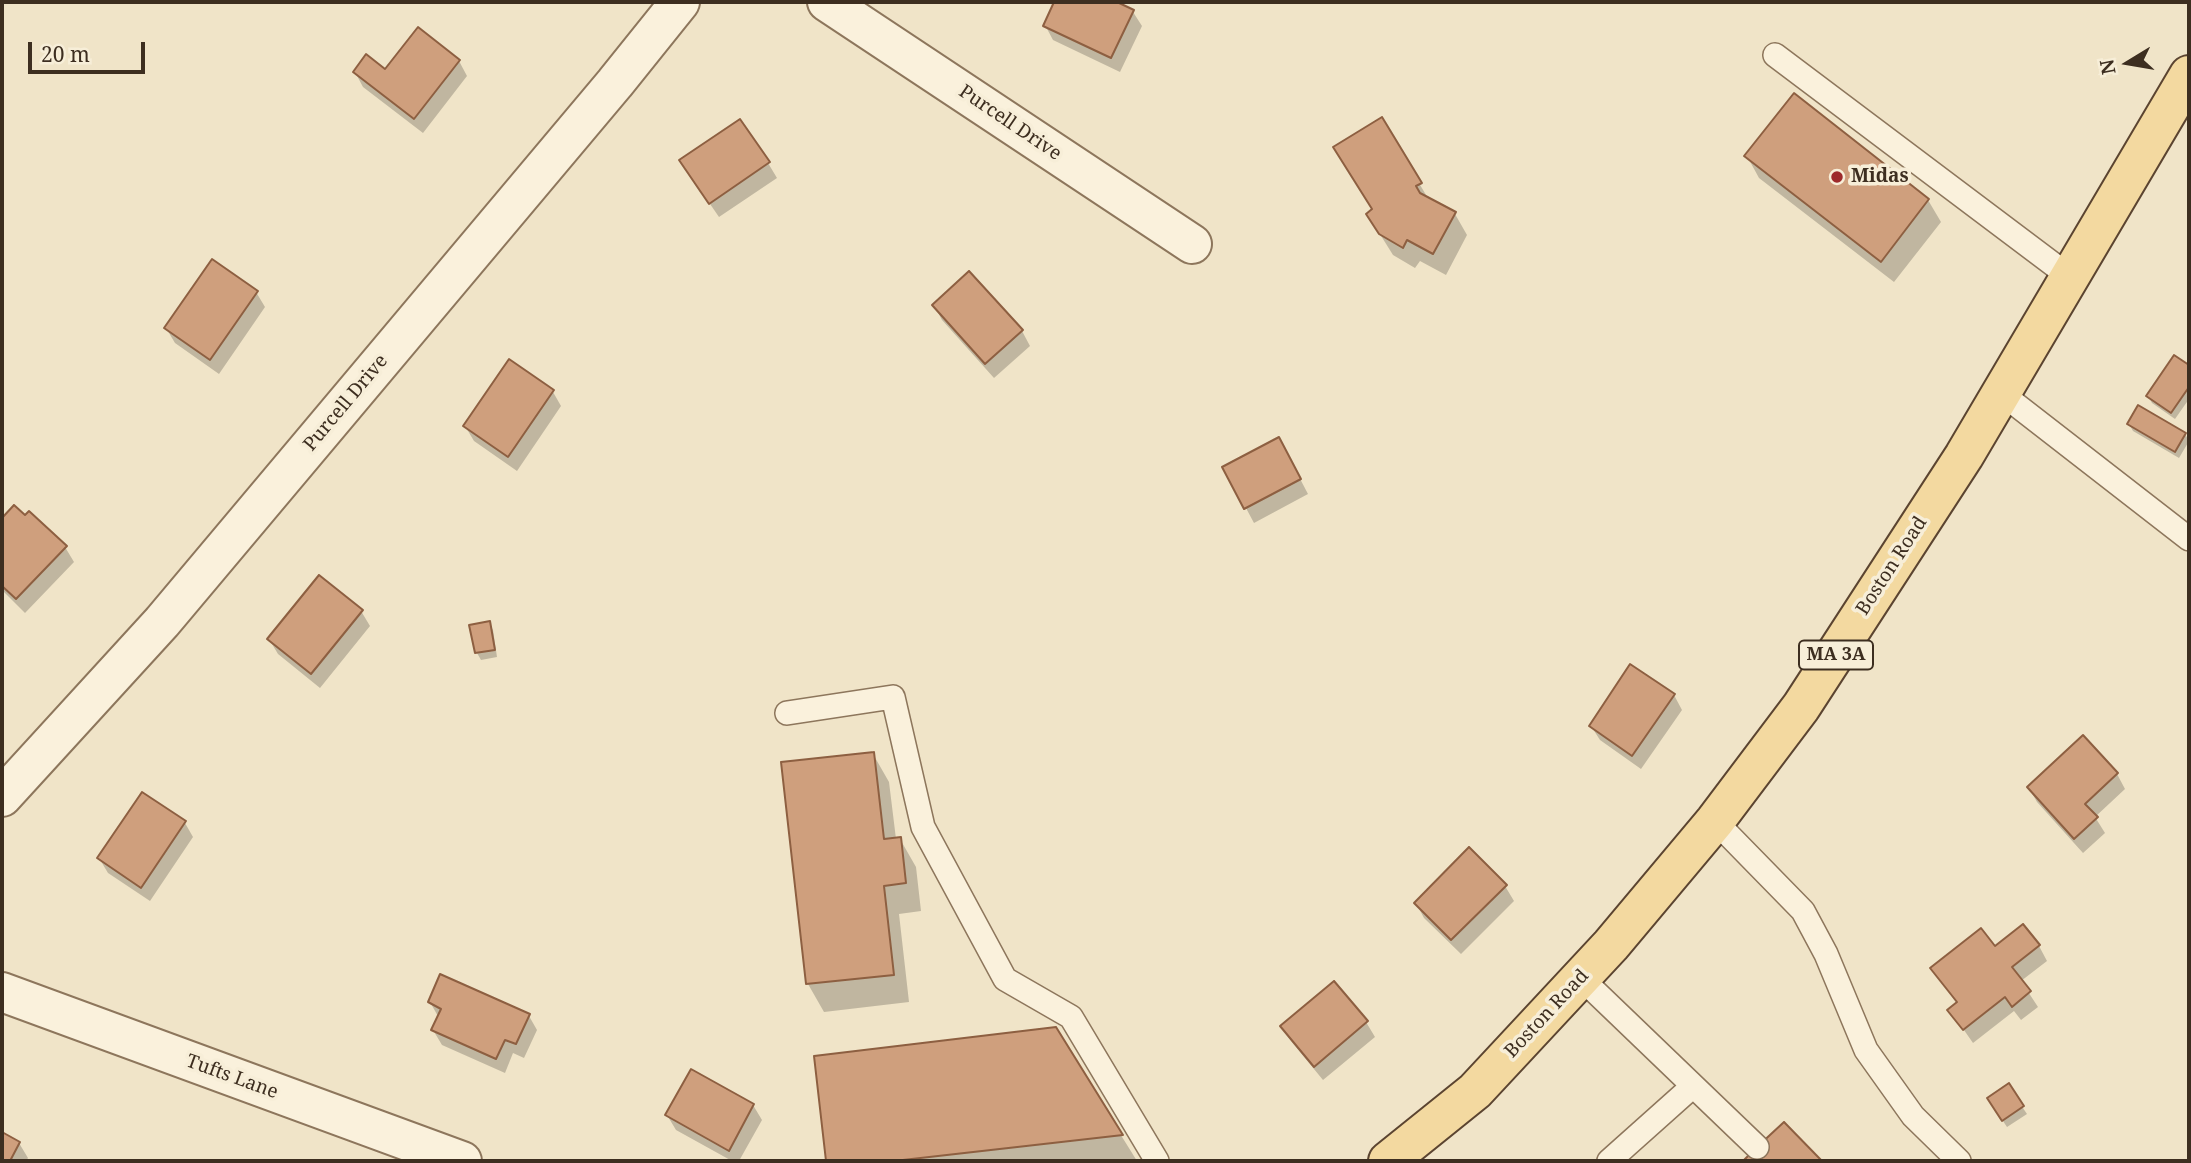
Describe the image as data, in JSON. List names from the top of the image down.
{
  "streets": {
    "main road": ["Boston Road", "MA 3A"],
    "street": ["Purcell Drive", "Tufts Lane"]
  },
  "places": ["Midas"],
  "scale_bar": "20 m",
  "north": "left"
}
